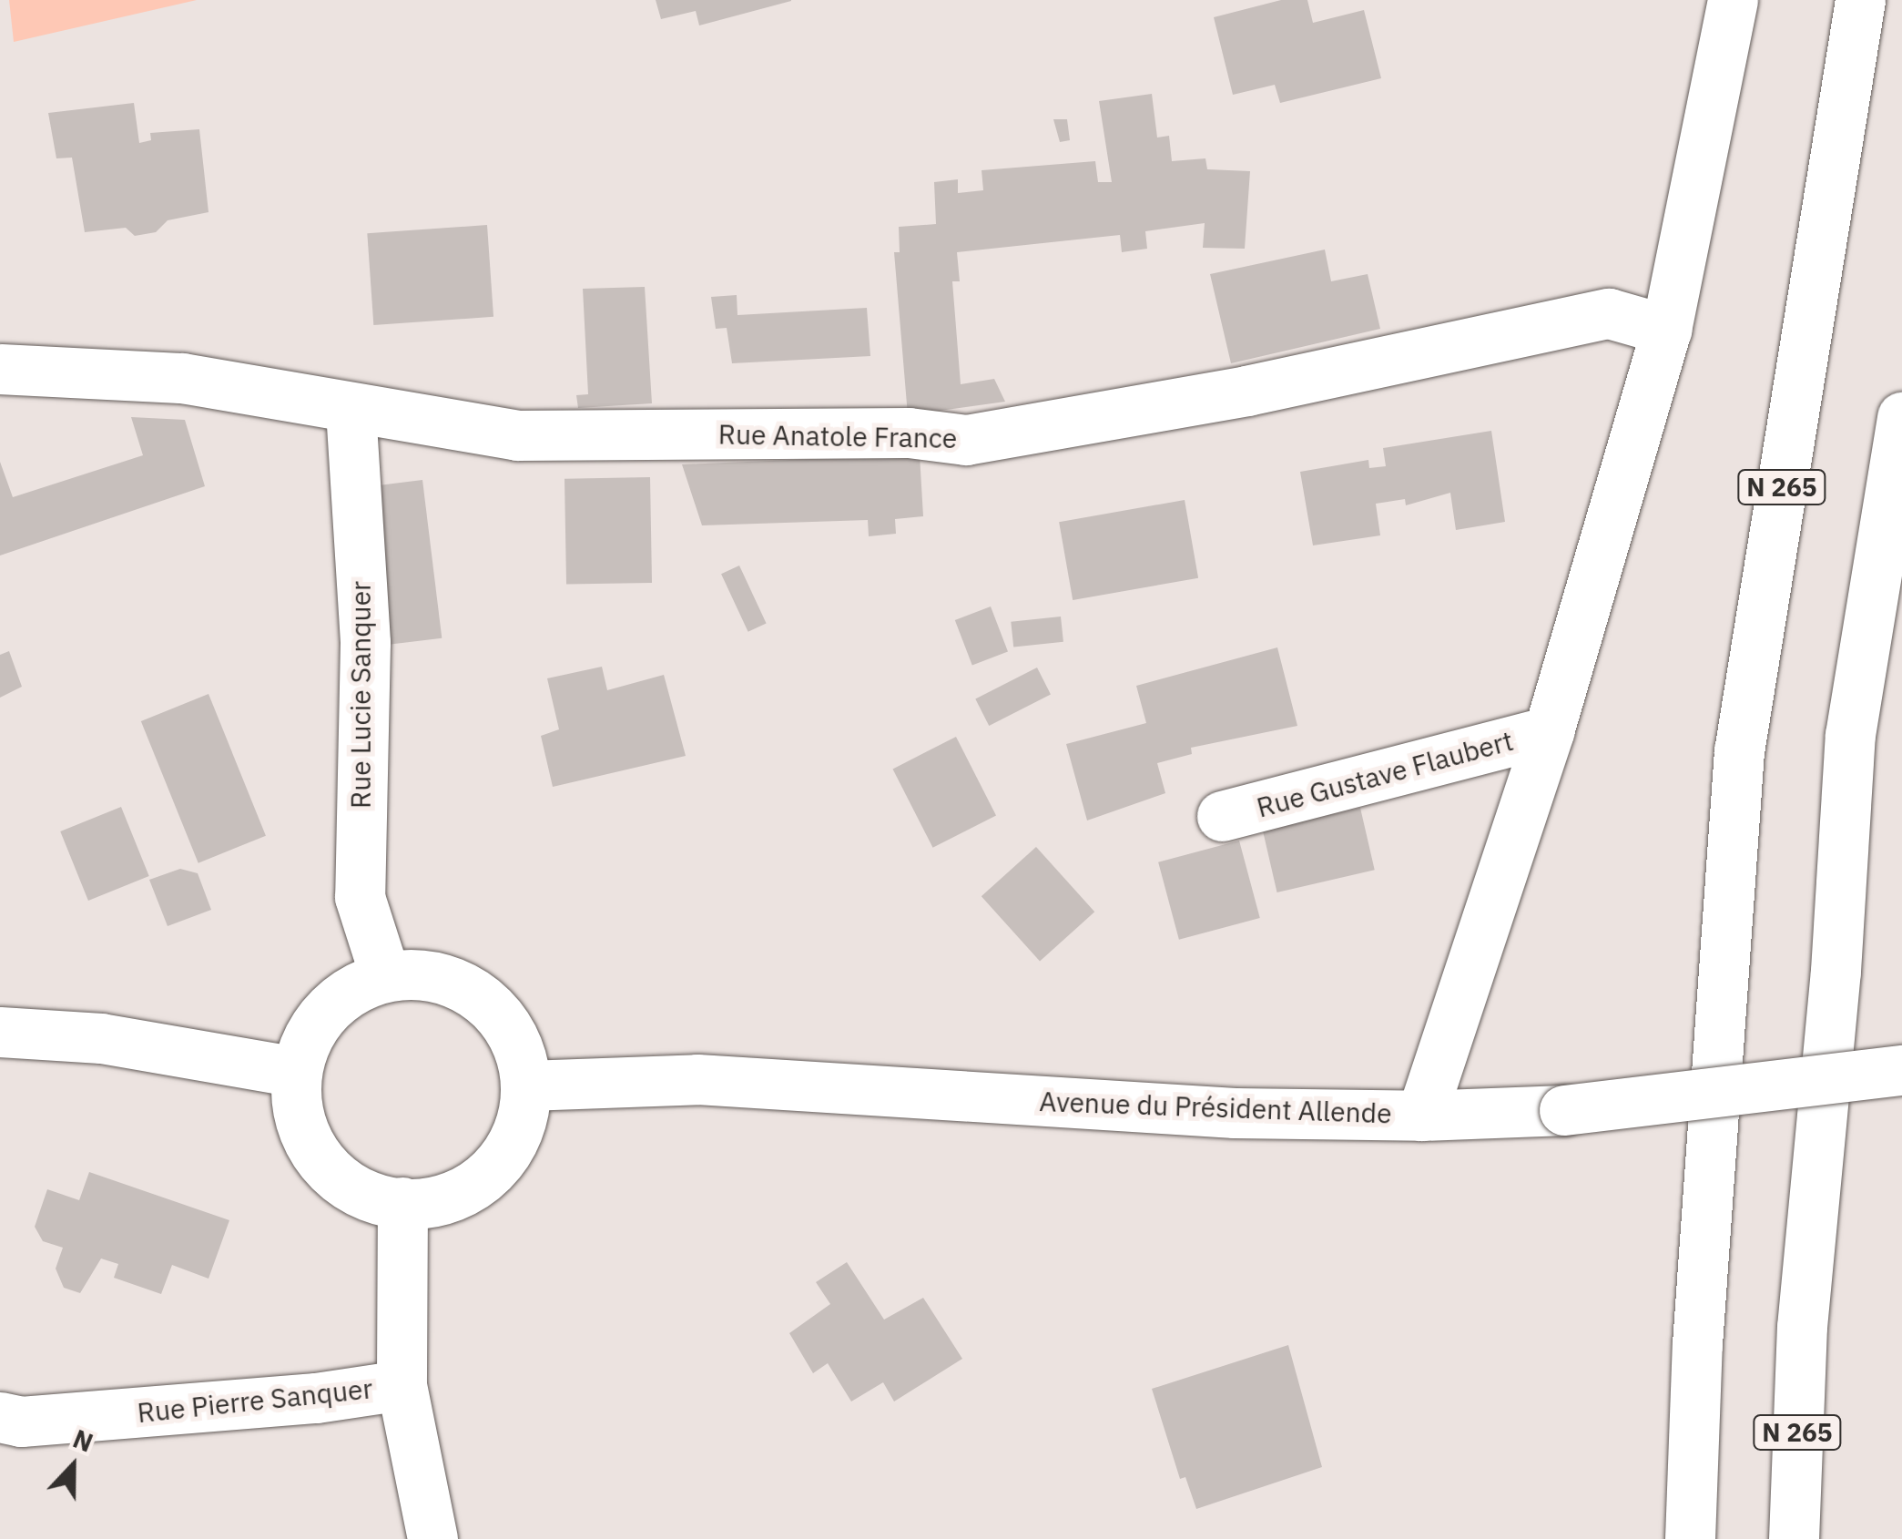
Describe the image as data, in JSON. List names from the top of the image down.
{
  "streets": {
    "main road": [
      "Rue Anatole France",
      "N 265",
      "Rue Lucie Sanquer",
      "Rue Gustave Flaubert",
      "Avenue du Président Allende",
      "Rue Pierre Sanquer"
    ]
  },
  "crossings": [
    ["Rue Anatole France", "Rue Lucie Sanquer"],
    ["Rue Lucie Sanquer", "Avenue du Président Allende"]
  ],
  "north": "top"
}
